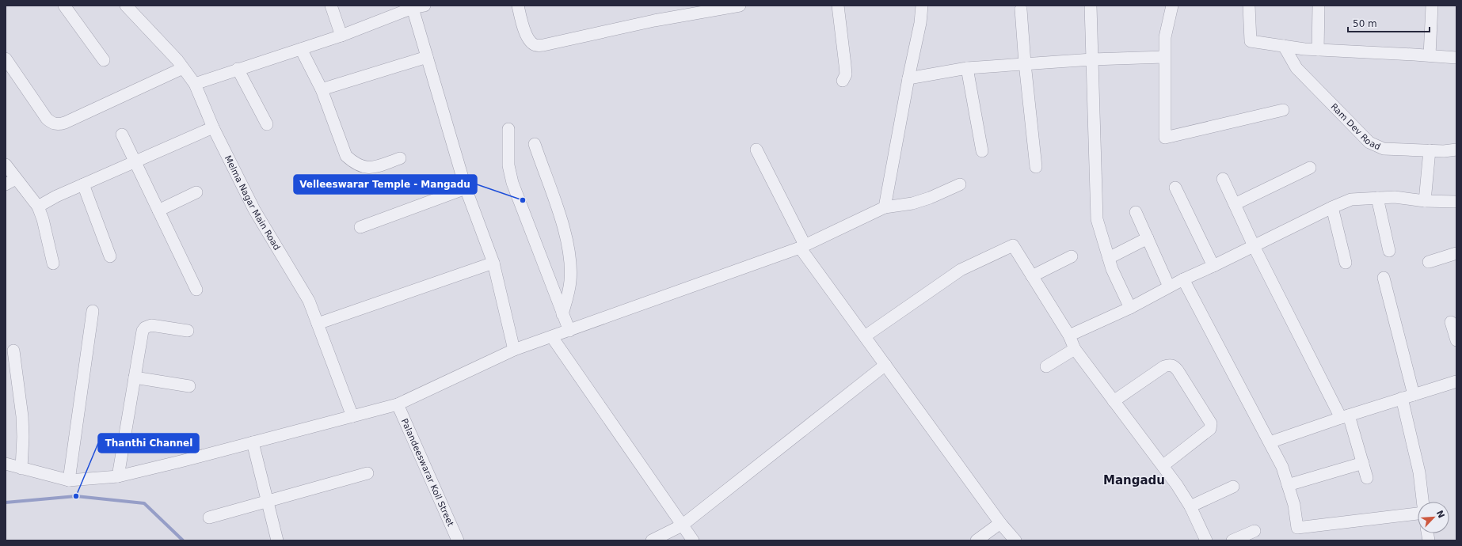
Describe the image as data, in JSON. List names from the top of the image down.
{
  "streets": {
    "street": ["Ram Dev Road", "Melma Nagar Main Road", "Palandeeswarar Koil Street"]
  },
  "districts": ["Mangadu"],
  "places": ["Velleeswarar Temple - Mangadu", "Thanthi Channel"],
  "scale_bar": "50 m",
  "north": "top right"
}
